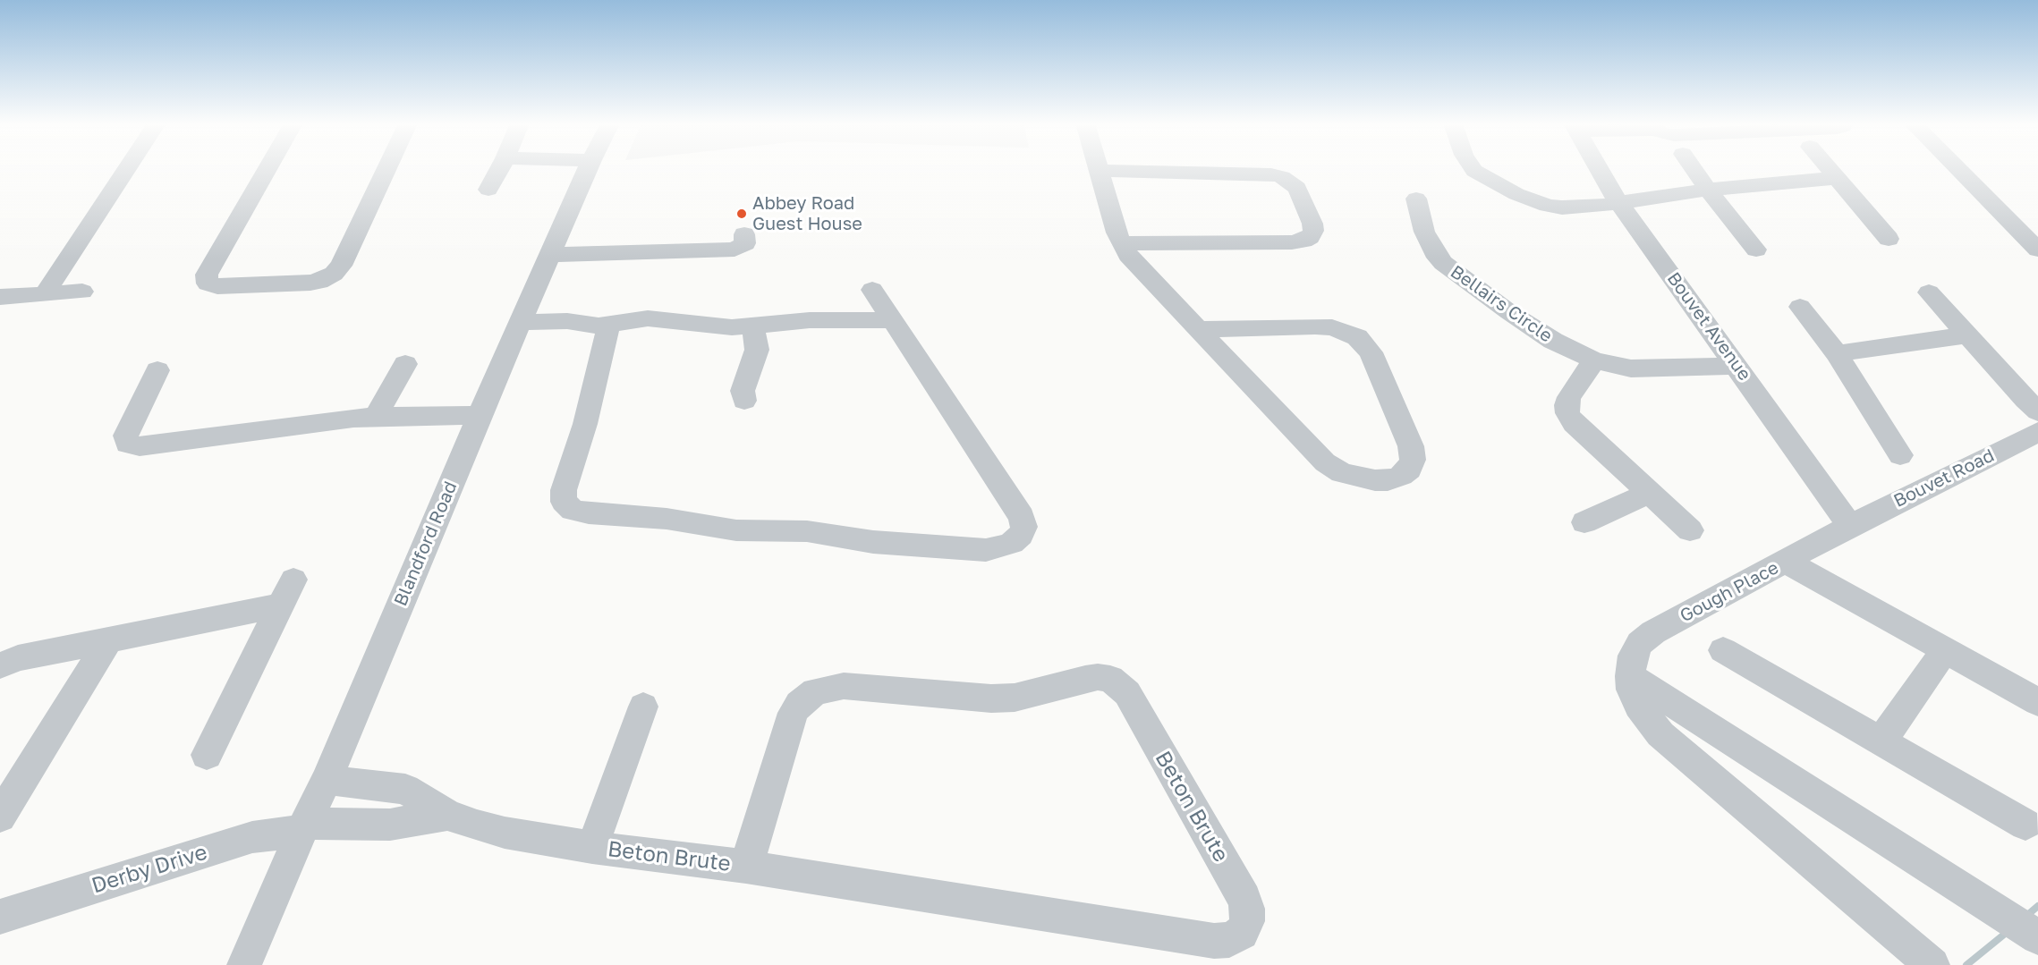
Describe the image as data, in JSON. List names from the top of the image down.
{
  "streets": {
    "street": [
      "Bellairs Circle",
      "Bouvet Avenue",
      "Bouvet Road",
      "Blandford Road",
      "Gough Place",
      "Beton Brute",
      "Derby Drive"
    ]
  },
  "crossings": [
    ["Bellairs Circle", "Bouvet Avenue"],
    ["Bouvet Avenue", "Bouvet Road"],
    ["Bouvet Avenue", "Gough Place"],
    ["Bouvet Road", "Gough Place"],
    ["Blandford Road", "Beton Brute"],
    ["Blandford Road", "Derby Drive"],
    ["Beton Brute", "Derby Drive"]
  ],
  "places": ["Abbey Road Guest House"]
}
